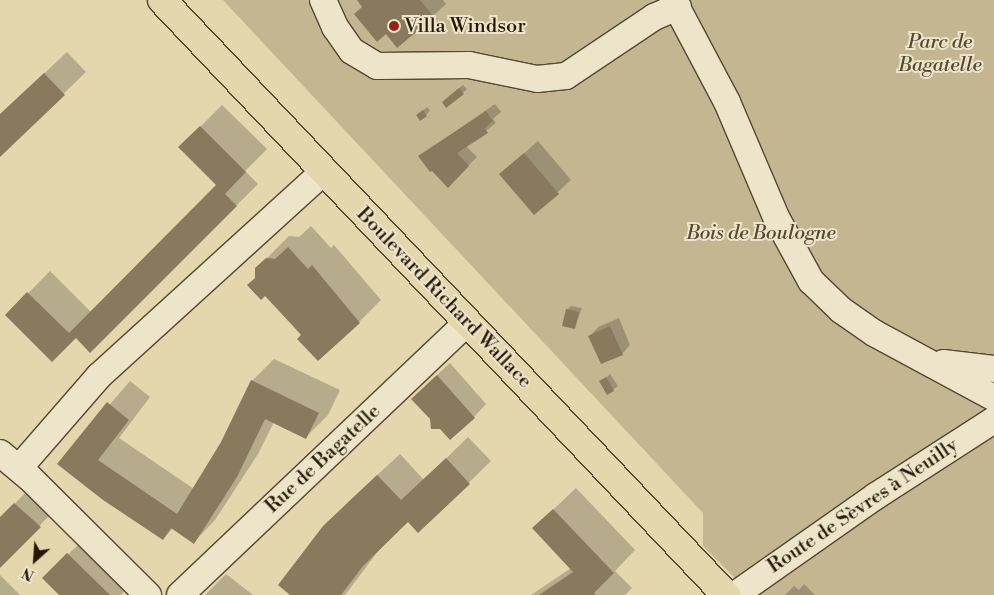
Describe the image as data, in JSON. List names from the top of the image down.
{
  "streets": {
    "main road": ["Boulevard Richard Wallace"],
    "street": ["Rue de Bagatelle", "Route de Sèvres à Neuilly"]
  },
  "crossings": [
    ["Boulevard Richard Wallace", "Rue de Bagatelle"]
  ],
  "parks": ["Parc de Bagatelle", "Bois de Boulogne"],
  "places": ["Villa Windsor"],
  "north": "bottom left"
}
